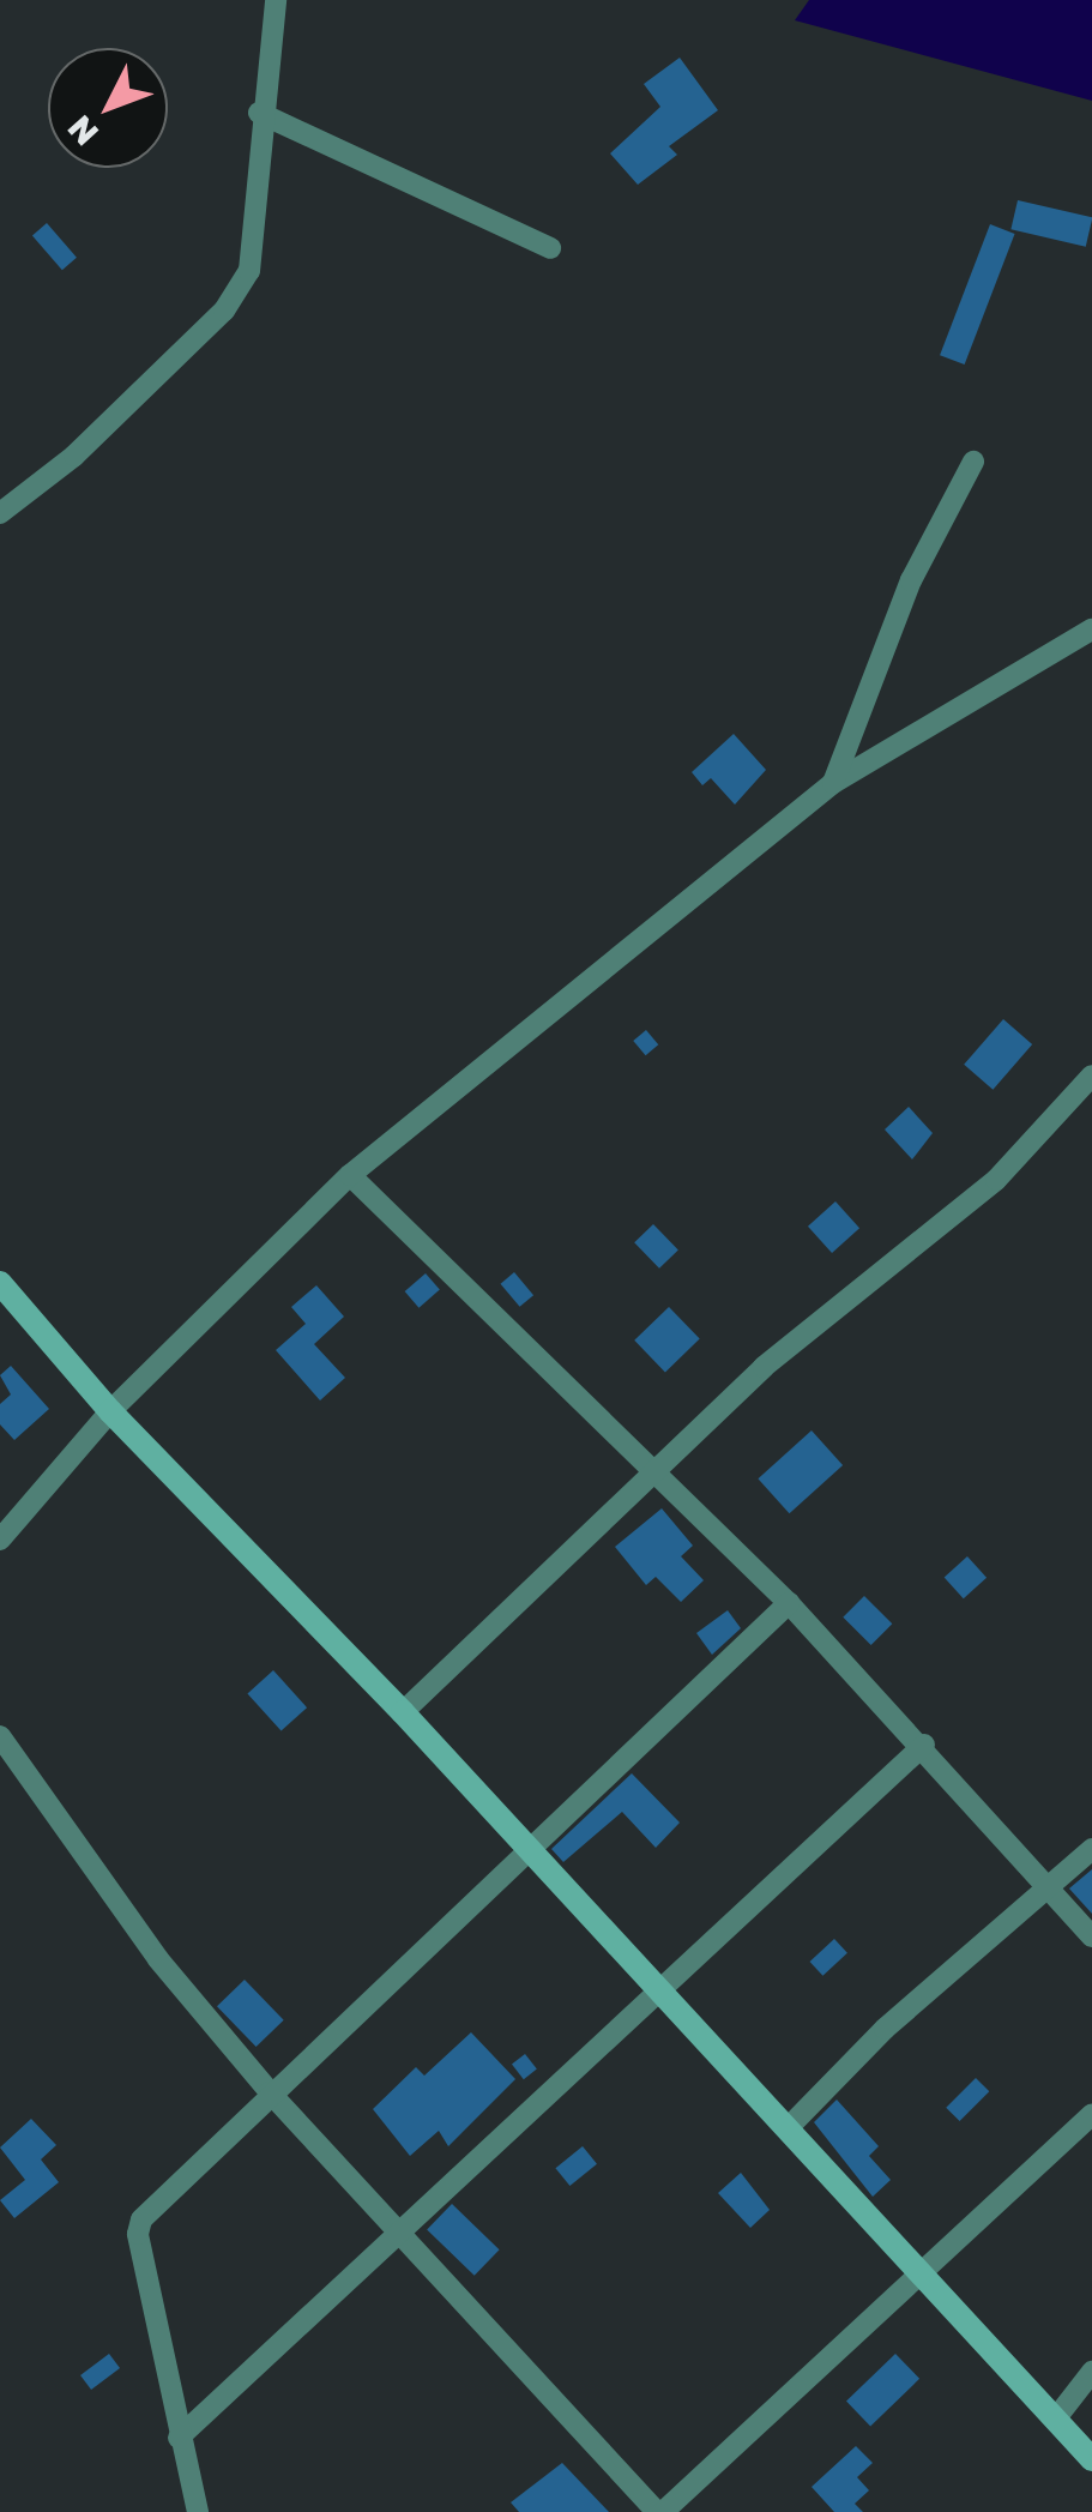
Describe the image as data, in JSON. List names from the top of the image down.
{
  "north": "bottom left"
}
